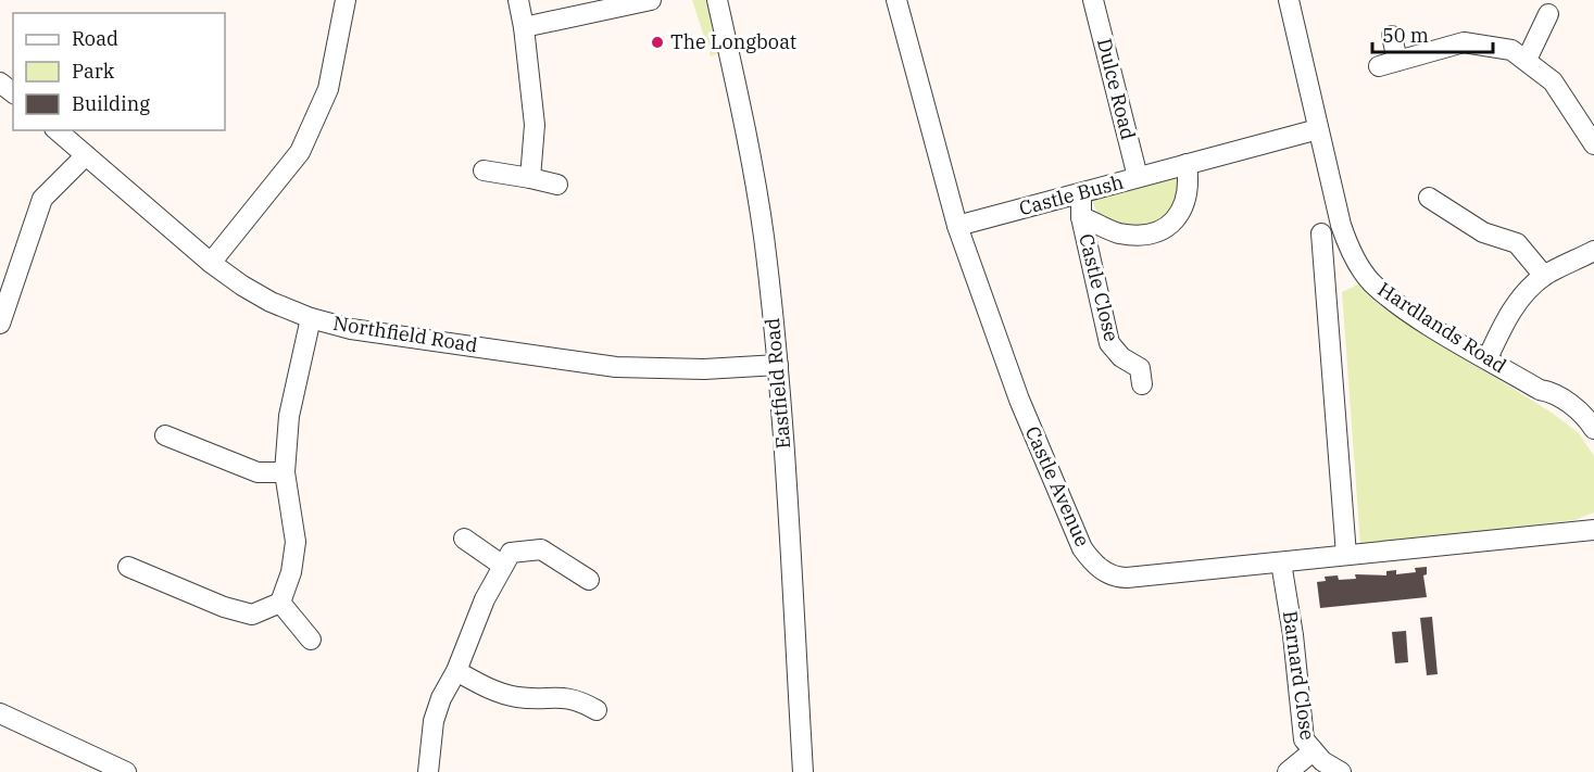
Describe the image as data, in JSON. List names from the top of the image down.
{
  "streets": {
    "street": [
      "Dulce Road",
      "Castle Bush",
      "Castle Close",
      "Hardlands Road",
      "Northfield Road",
      "Eastfield Road",
      "Castle Avenue",
      "Barnard Close"
    ]
  },
  "crossings": [
    ["Dulce Road", "Castle Bush"],
    ["Castle Bush", "Castle Close"],
    ["Castle Bush", "Hardlands Road"],
    ["Castle Bush", "Castle Avenue"],
    ["Northfield Road", "Eastfield Road"],
    ["Castle Avenue", "Barnard Close"]
  ],
  "places": ["The Longboat"],
  "legend": ["Road", "Park", "Building"],
  "scale_bar": "50 m"
}
